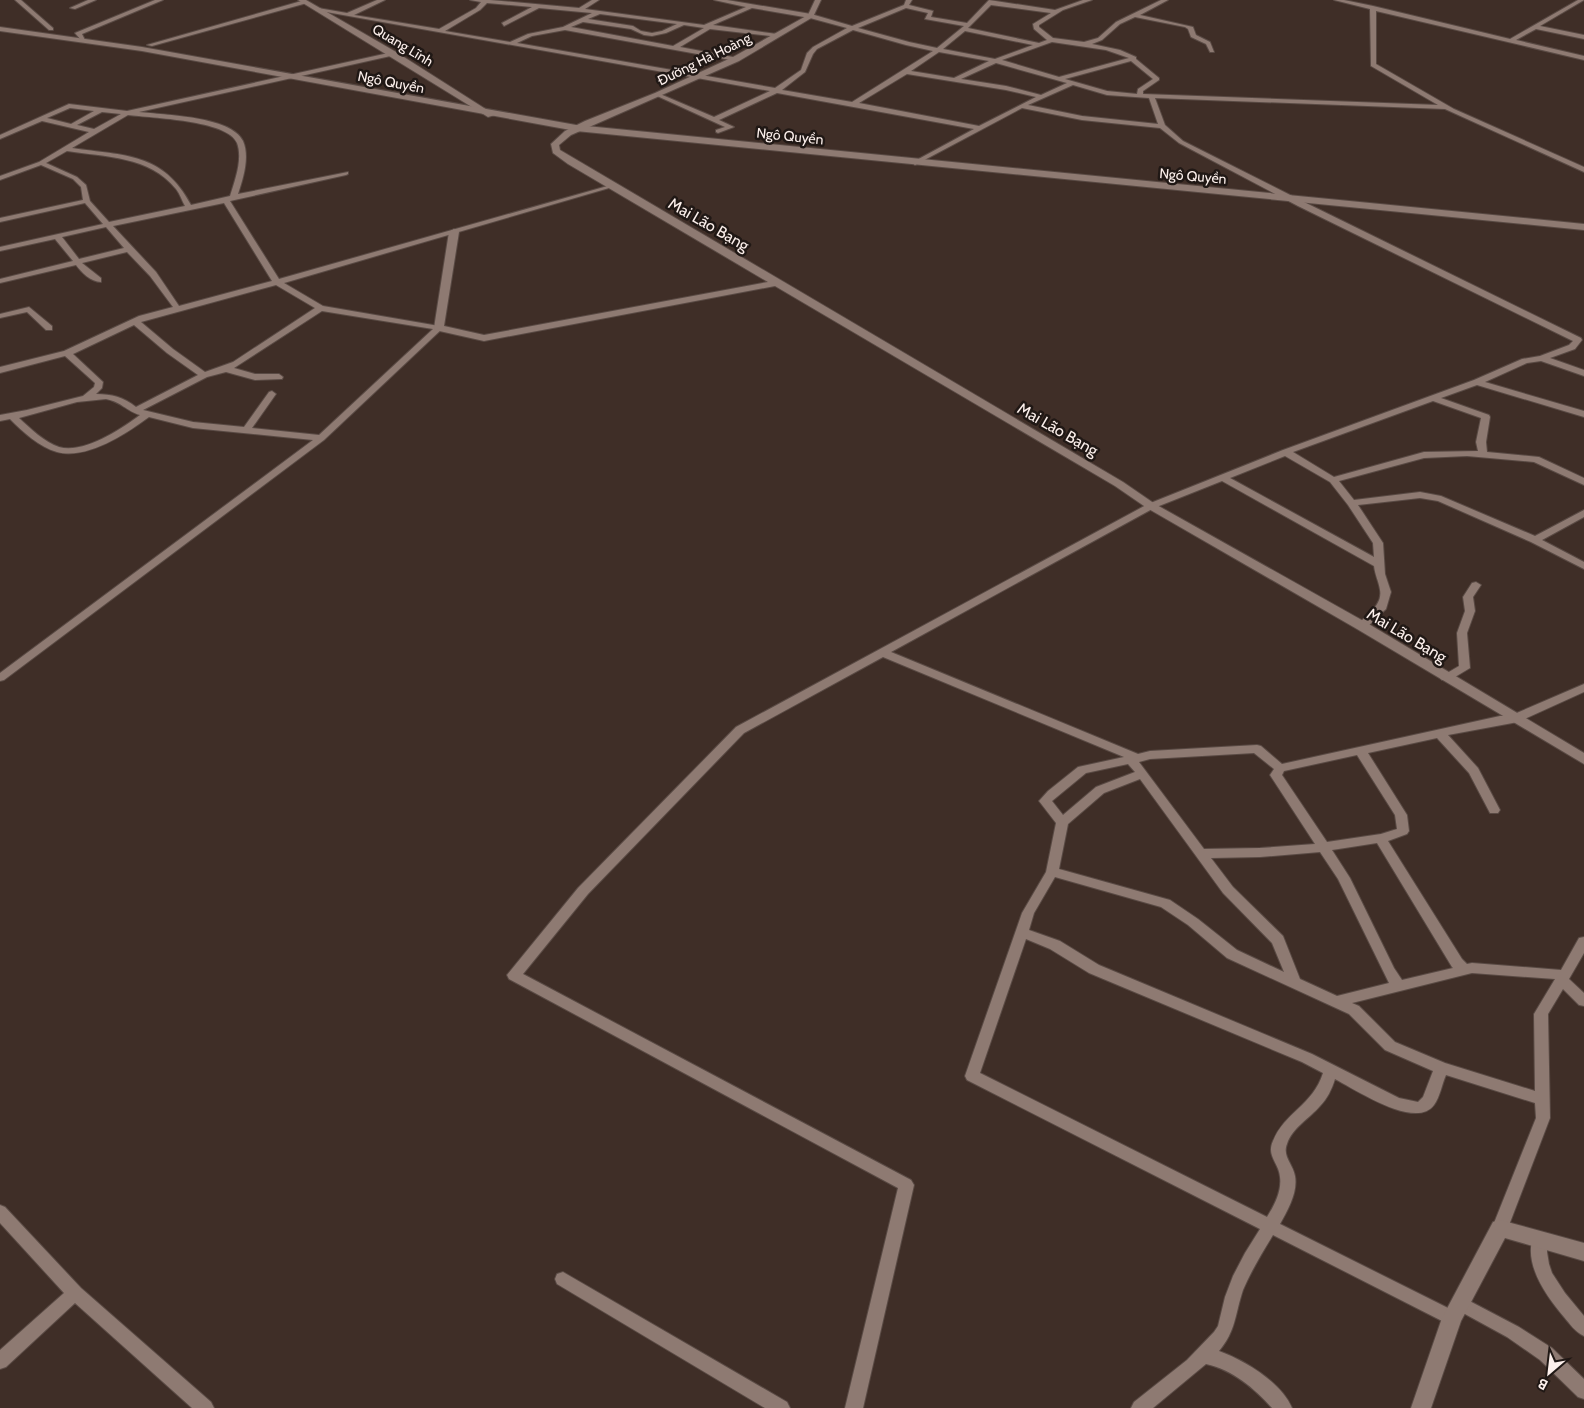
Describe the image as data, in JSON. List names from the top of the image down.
{
  "streets": {
    "main road": ["Ngô Quyền"],
    "street": ["Quang Lĩnh", "Đường Hà Hoàng", "Mai Lão Bạng"]
  },
  "crossings": [
    ["Quang Lĩnh", "Ngô Quyền"],
    ["Đường Hà Hoàng", "Ngô Quyền"],
    ["Đường Hà Hoàng", "Mai Lão Bạng"],
    ["Ngô Quyền", "Mai Lão Bạng"]
  ],
  "north": "bottom left"
}
